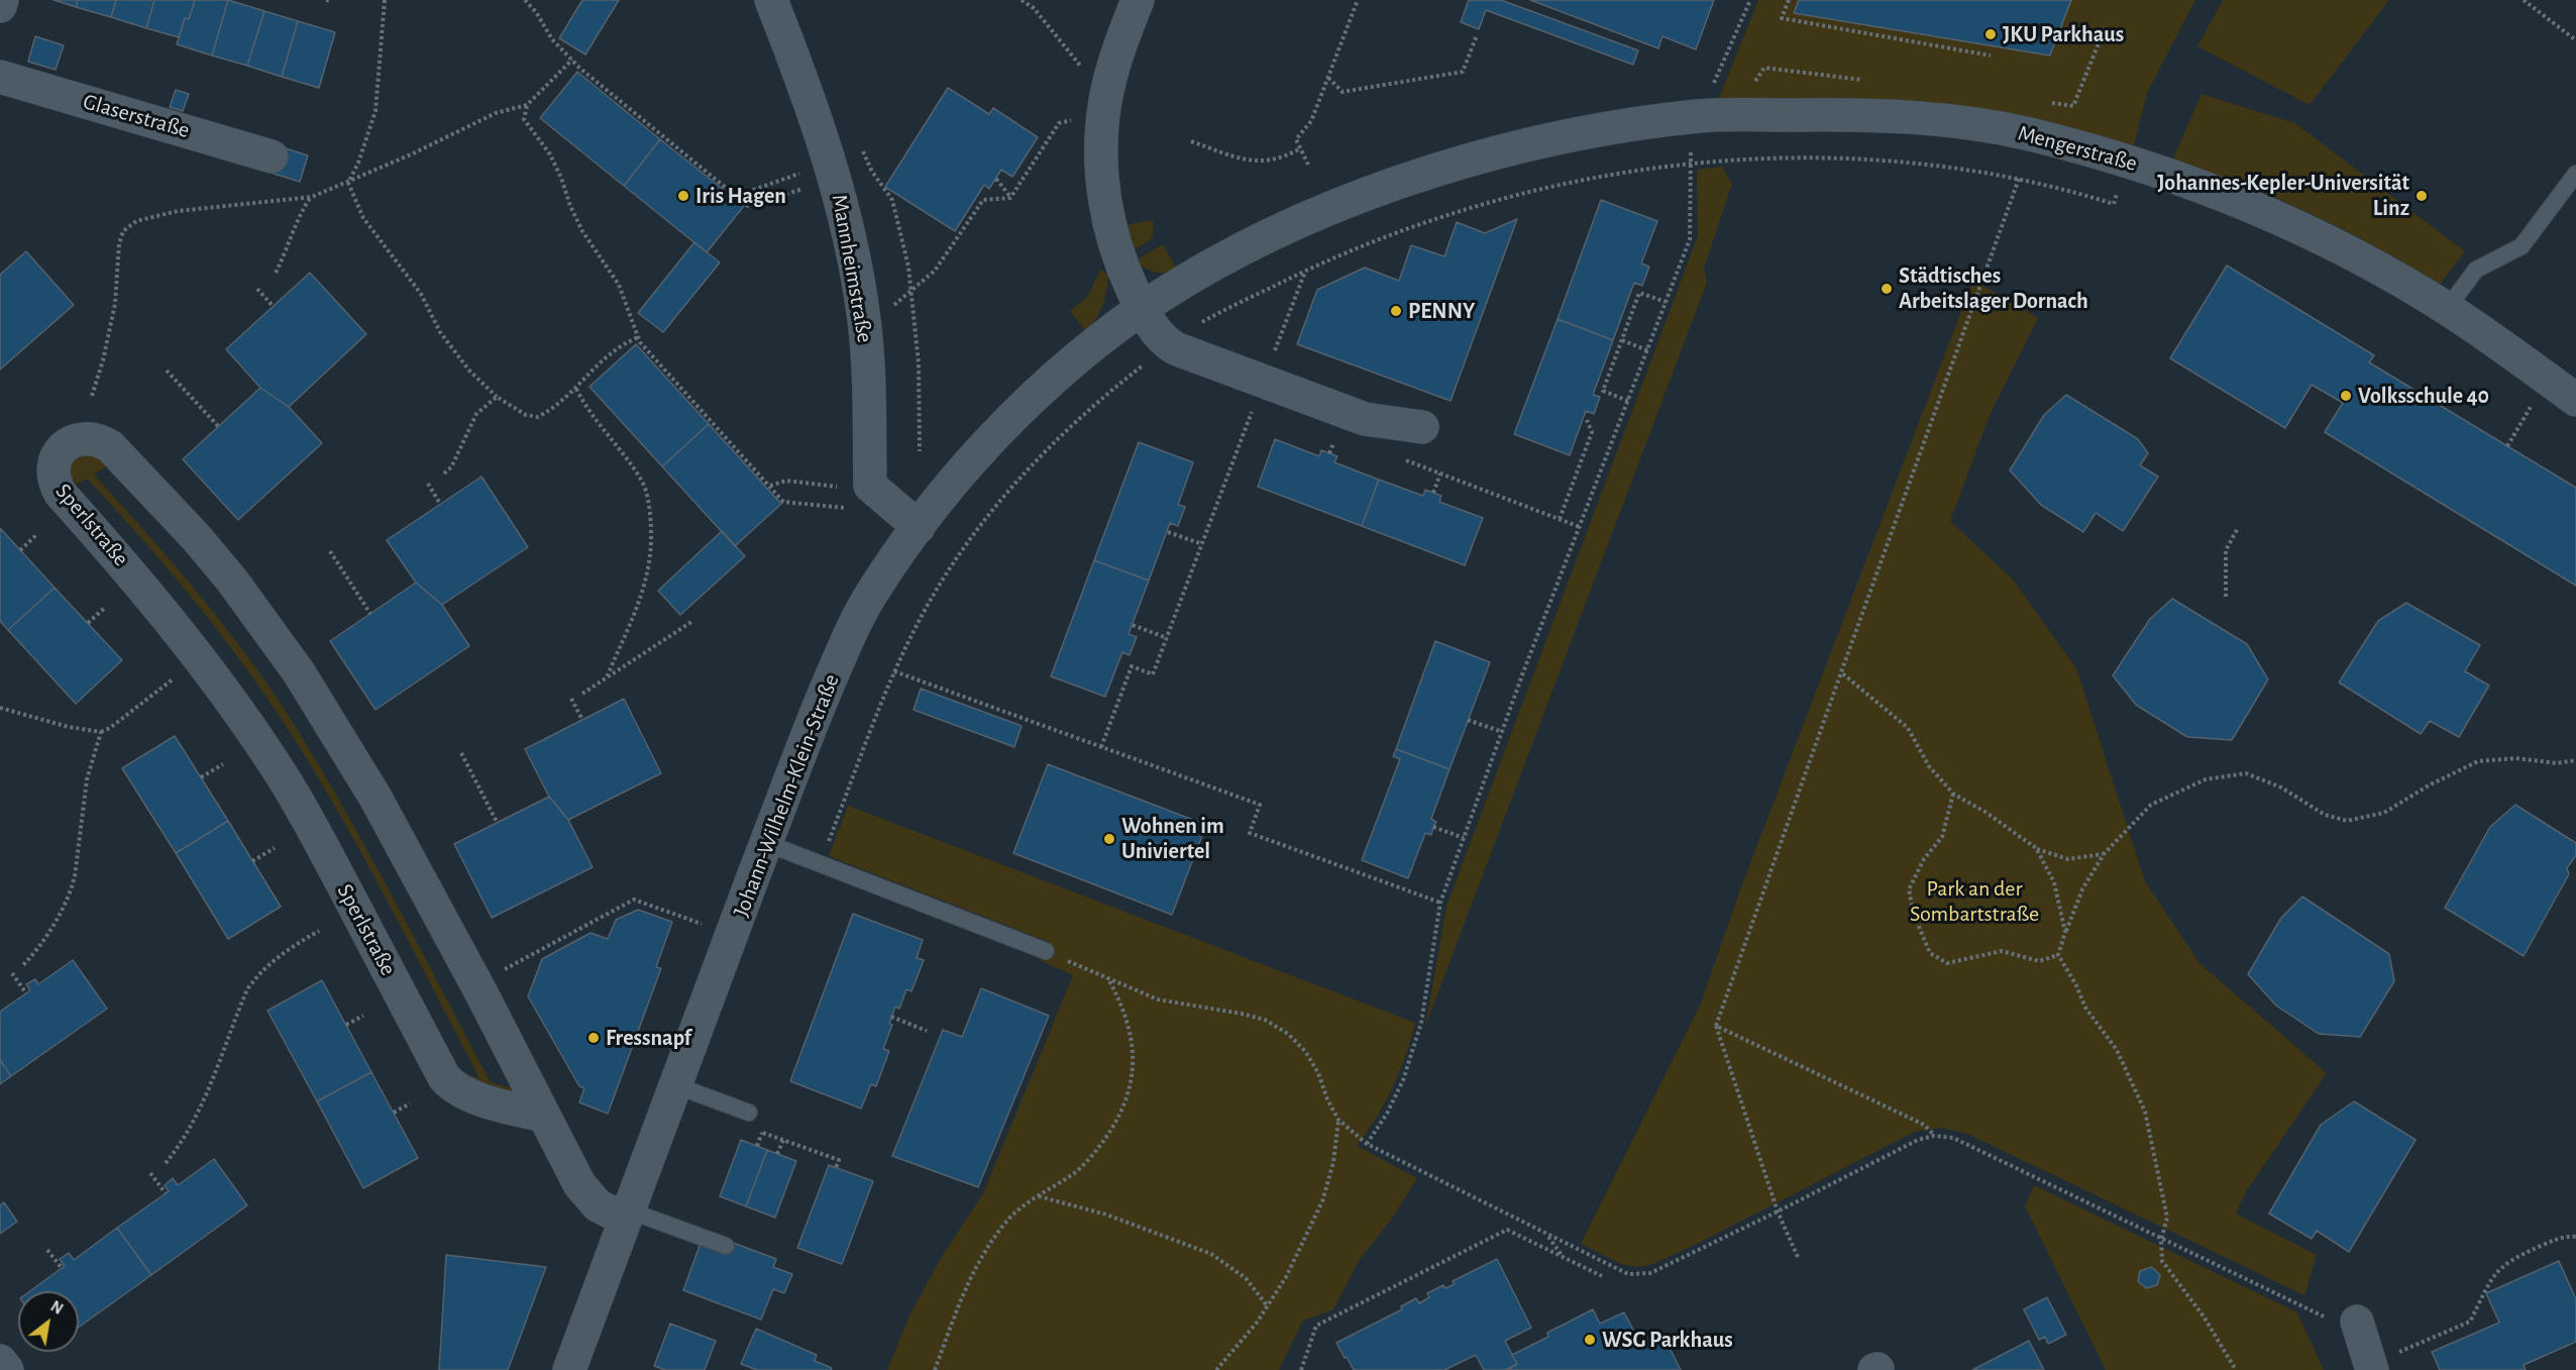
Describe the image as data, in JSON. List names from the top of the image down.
{
  "streets": {
    "street": [
      "Glaserstraße",
      "Mengerstraße",
      "Mannheimstraße",
      "Sperlstraße",
      "Johann-Wilhelm-Klein-Straße"
    ]
  },
  "crossings": [
    ["Mengerstraße", "Johann-Wilhelm-Klein-Straße"],
    ["Mannheimstraße", "Johann-Wilhelm-Klein-Straße"],
    ["Sperlstraße", "Johann-Wilhelm-Klein-Straße"]
  ],
  "parks": ["Park an der Sombartstraße"],
  "places": [
    "JKU Parkhaus",
    "Iris Hagen",
    "Johannes-Kepler-Universität Linz",
    "Städtisches Arbeitslager Dornach",
    "PENNY",
    "Volksschule 40",
    "Wohnen im Univiertel",
    "Fressnapf",
    "WSG Parkhaus"
  ],
  "north": "top right"
}
